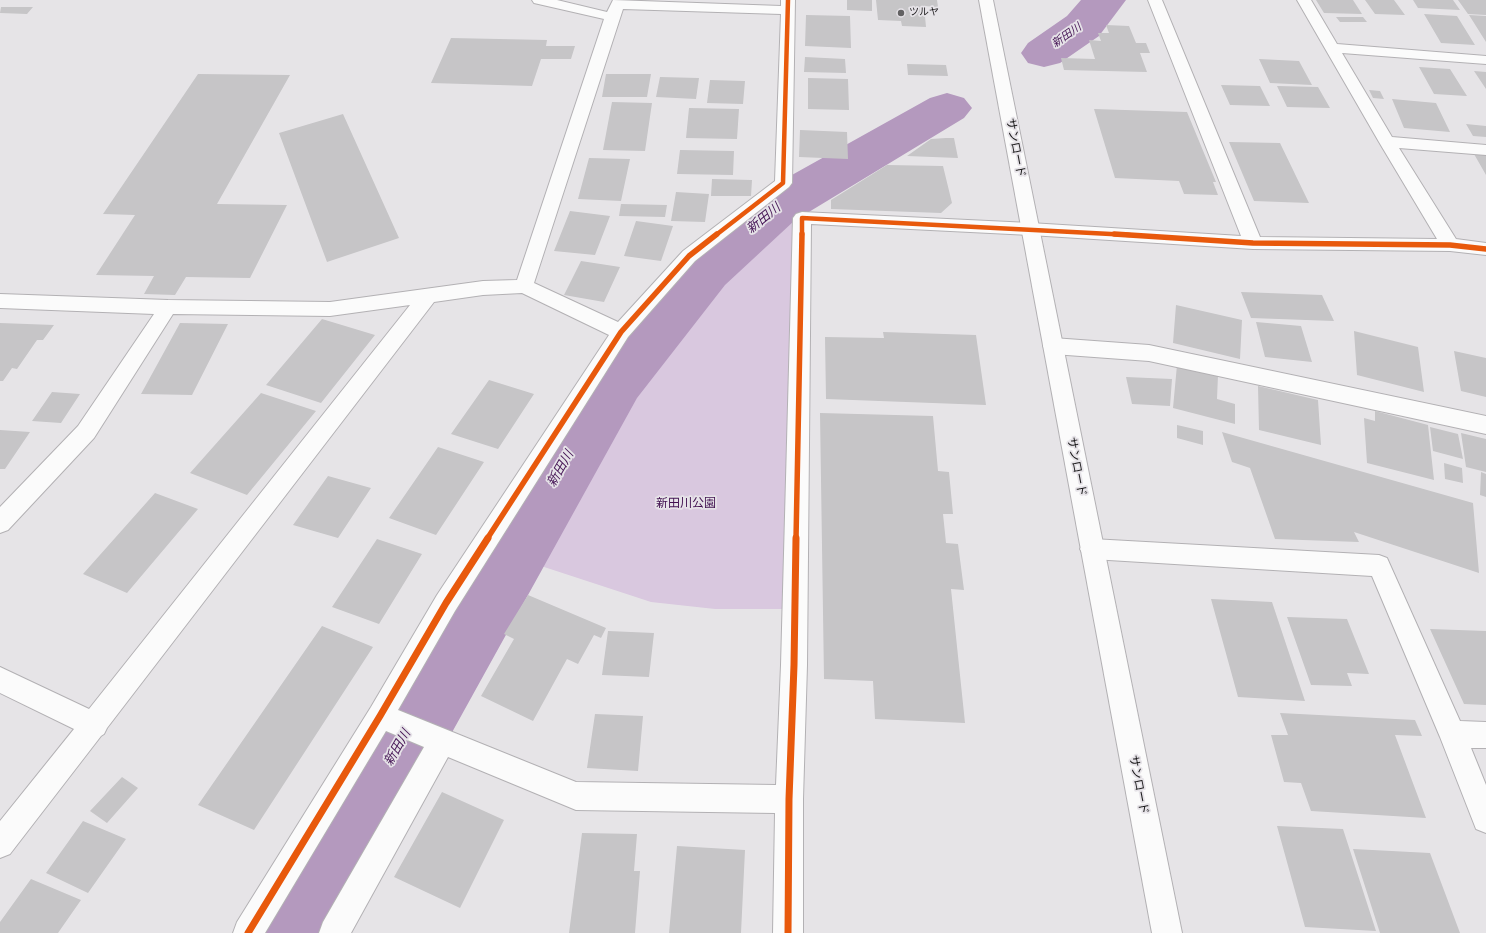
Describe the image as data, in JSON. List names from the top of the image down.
{
  "streets": {
    "street": ["サンロード"]
  },
  "water": ["新田川"],
  "parks": ["新田川公園"],
  "places": ["ツルヤ"]
}
